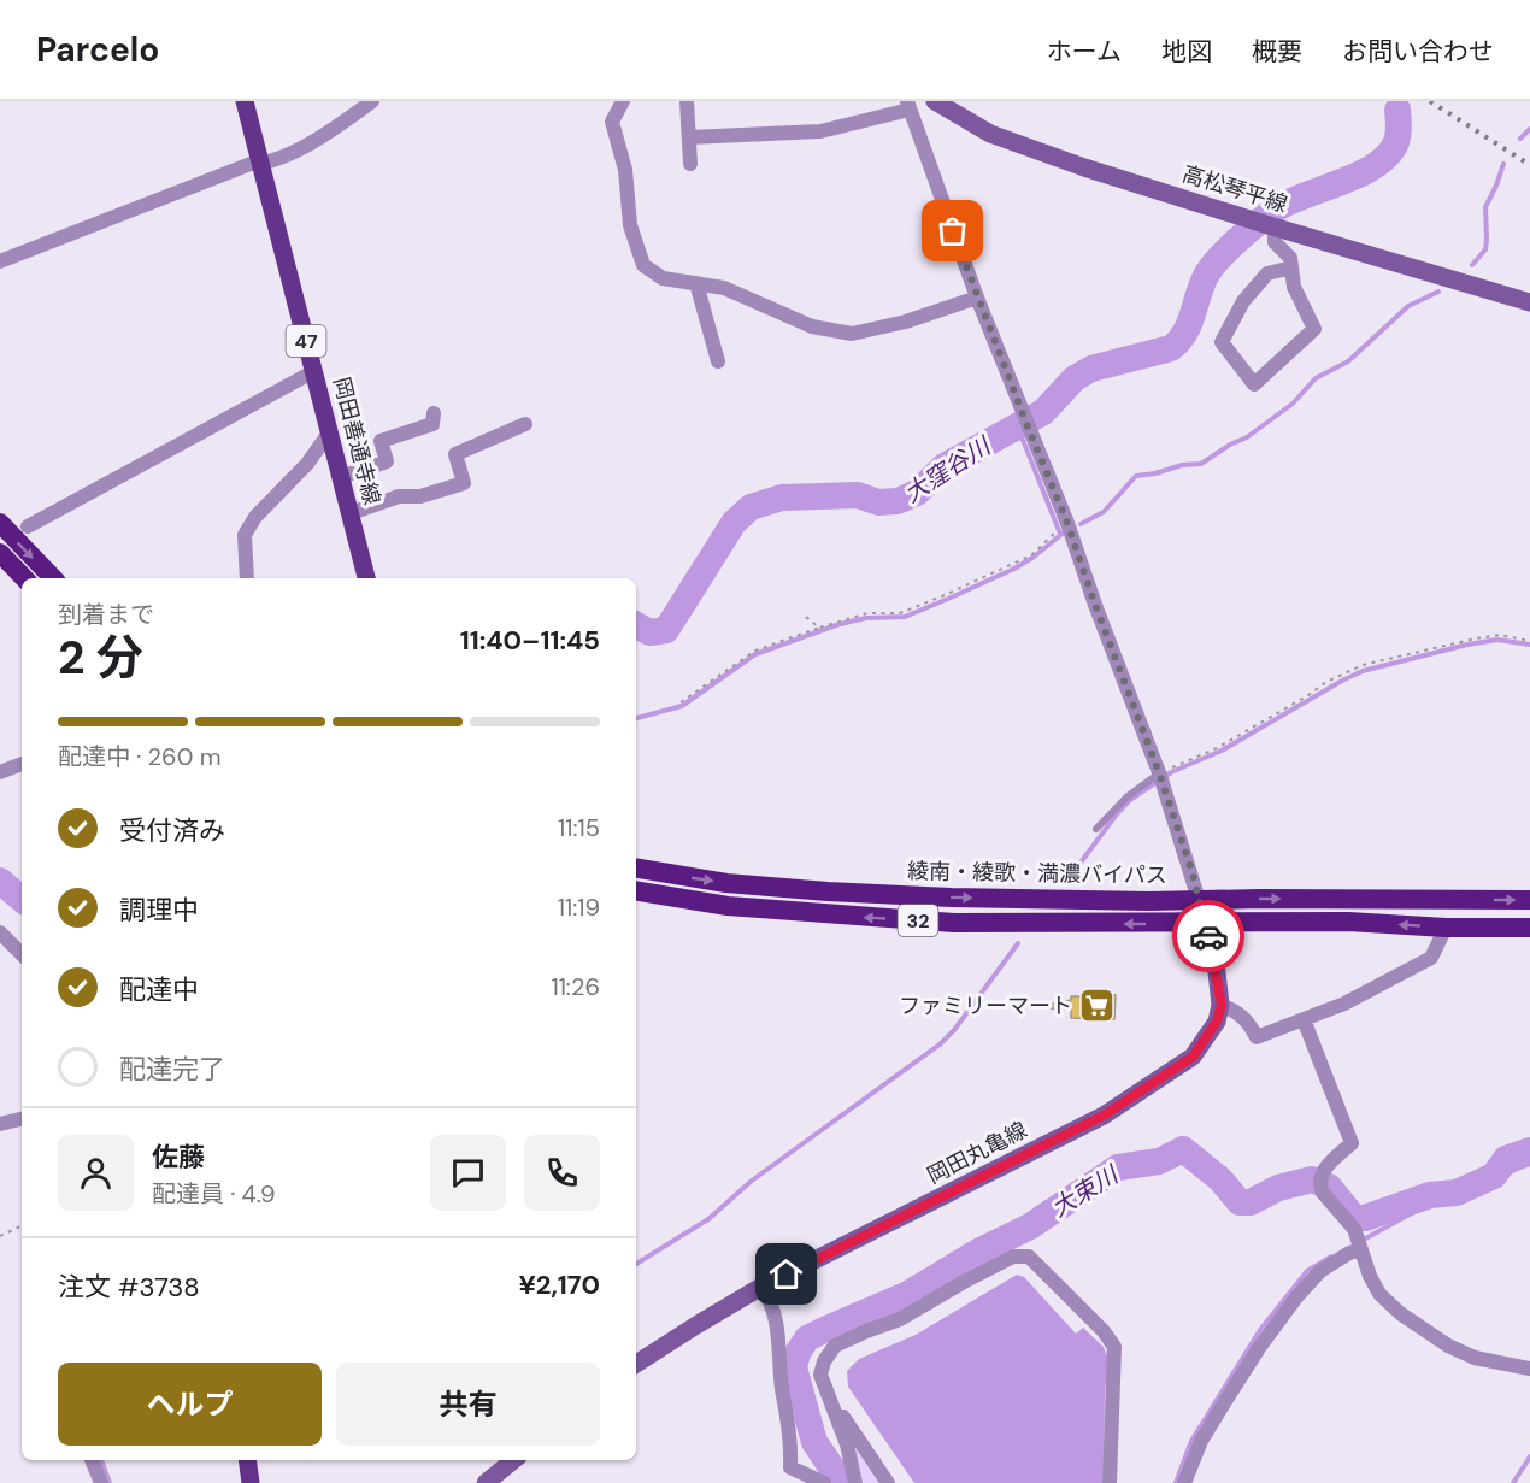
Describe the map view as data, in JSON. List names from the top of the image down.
{
  "streets": {
    "highway": ["綾南・綾歌・満濃バイパス", "32"],
    "main road": [
      "高松琴平線",
      "47",
      "岡田善通寺線",
      "岡田丸亀線"
    ]
  },
  "water": ["大窪谷川", "大束川"],
  "places": {
    "supermarket": ["ファミリーマート"]
  },
  "page": {
    "header": "Parcelo",
    "nav": [
      "ホーム",
      "地図",
      "概要",
      "お問い合わせ"
    ],
    "heading": ["2 分", "到着まで", "11:40–11:45"],
    "panel": [
      "佐藤",
      "配達員 · 4.9",
      "注文 #3738",
      "¥2,170"
    ],
    "bar": "配達中 · 260 m",
    "list": [
      ["受付済み", "11:15"],
      ["調理中", "11:19"],
      ["配達中", "11:26"],
      "配達完了"
    ],
    "buttons": ["ヘルプ", "共有"]
  }
}
